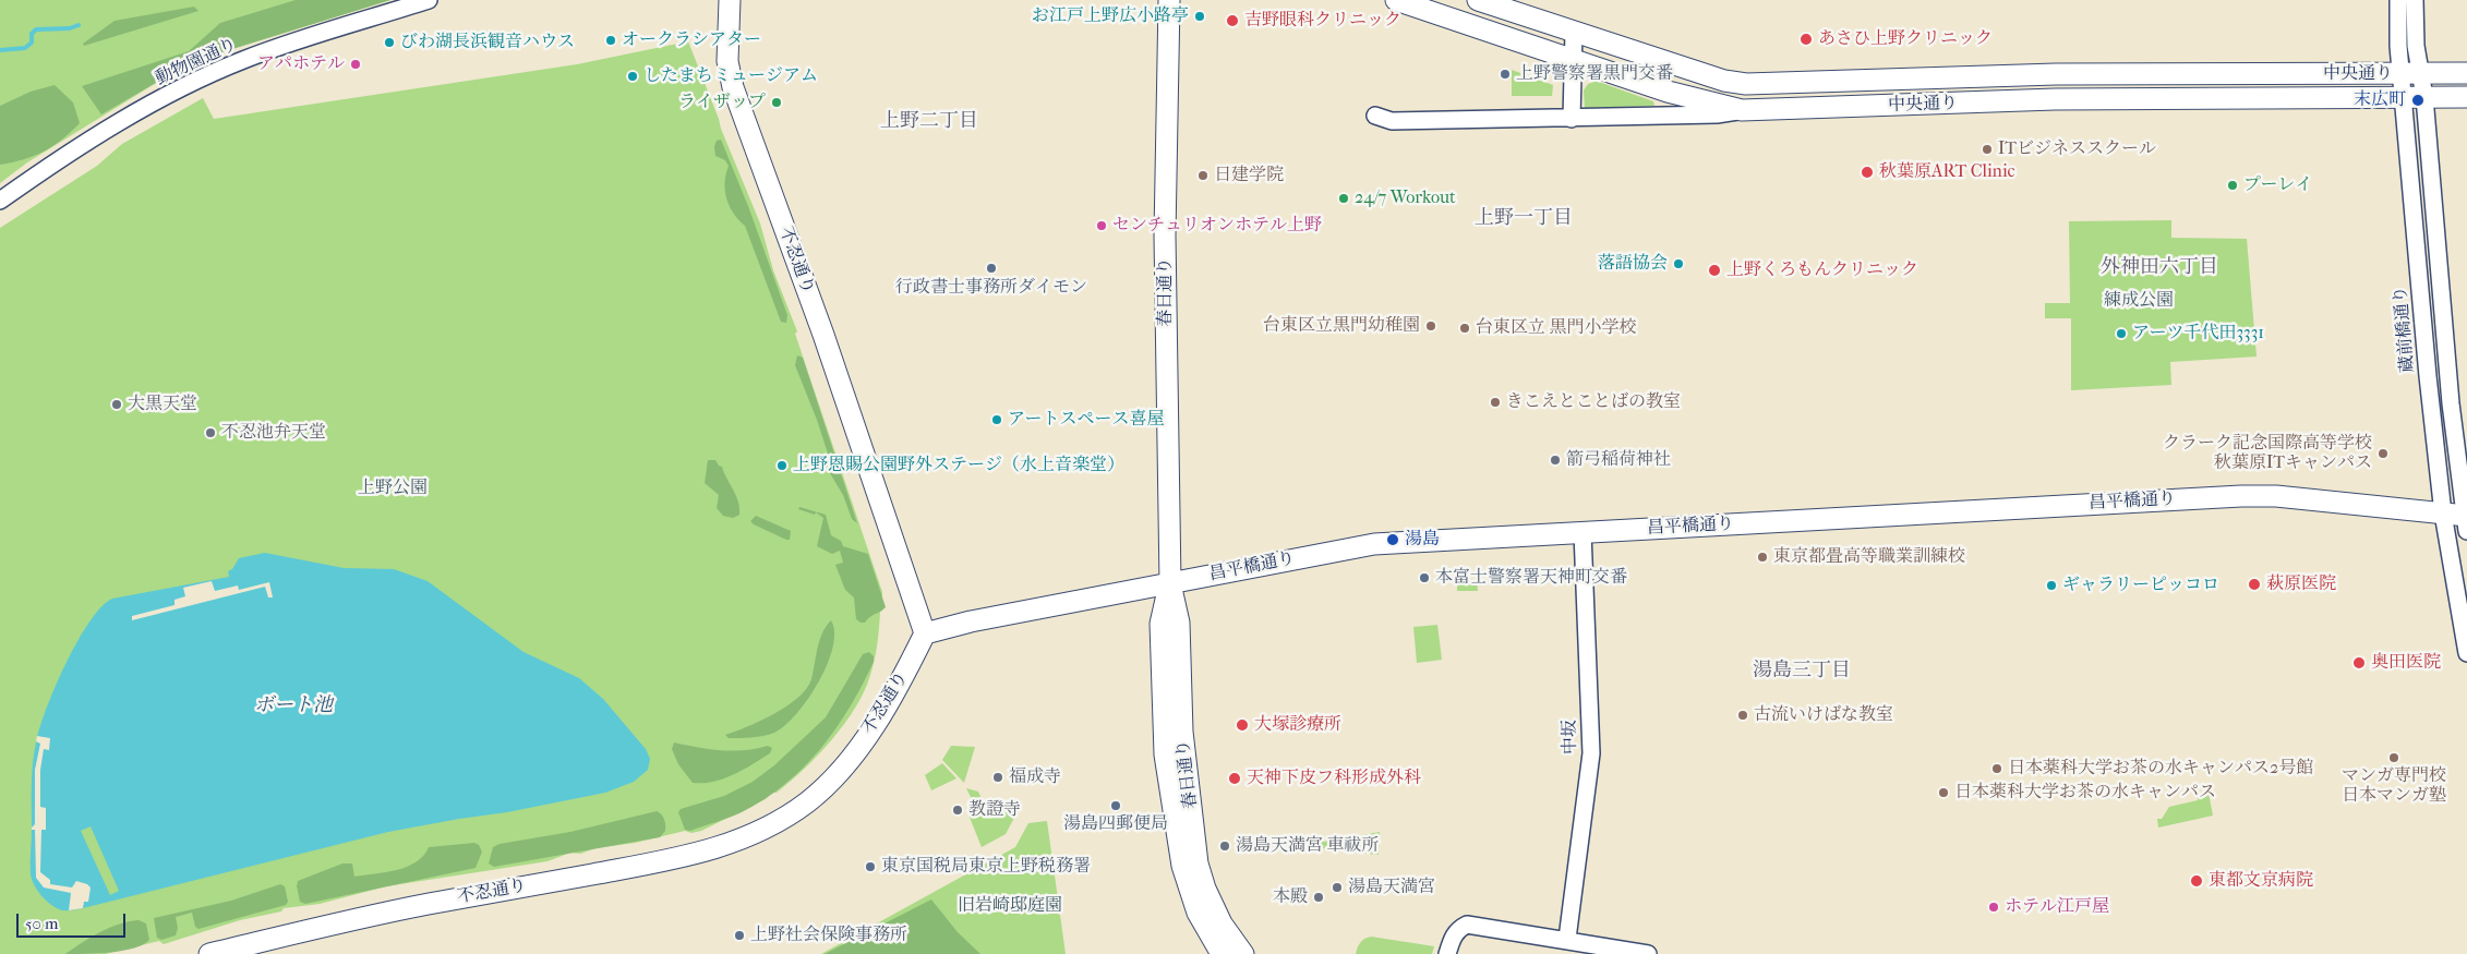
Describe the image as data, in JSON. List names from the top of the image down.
{
  "streets": {
    "main road": [
      "中央通り",
      "不忍通り",
      "春日通り",
      "昌平橋通り"
    ],
    "street": ["動物園通り", "蔵前橋通り", "中坂"]
  },
  "crossings": [
    ["中央通り", "蔵前橋通り"],
    ["不忍通り", "昌平橋通り"],
    ["春日通り", "昌平橋通り"],
    ["蔵前橋通り", "昌平橋通り"],
    ["昌平橋通り", "中坂"]
  ],
  "districts": [
    "上野二丁目",
    "上野一丁目",
    "外神田六丁目",
    "湯島三丁目"
  ],
  "water": ["ボート池"],
  "parks": ["練成公園", "上野公園", "旧岩崎邸庭園"],
  "places": [
    "お江戸上野広小路亭",
    "吉野眼科クリニック",
    "あさひ上野クリニック",
    "オークラシアター",
    "びわ湖長浜観音ハウス",
    "アパホテル",
    "上野警察署黒門交番",
    "したまちミュージアム",
    "末広町",
    "ライザップ",
    "ITビジネススクール",
    "秋葉原ART Clinic",
    "日建学院",
    "プーレイ",
    "24/7 Workout",
    "センチュリオンホテル上野",
    "落語協会",
    "行政書士事務所ダイモン",
    "上野くろもんクリニック",
    "台東区立黒門幼稚園",
    "台東区立 黒門小学校",
    "アーツ千代田3331",
    "きこえとことばの教室",
    "大黒天堂",
    "アートスペース喜屋",
    "不忍池弁天堂",
    "クラーク記念国際高等学校 秋葉原ITキャンパス",
    "箭弓稲荷神社",
    "上野恩賜公園野外ステージ（水上音楽堂）",
    "湯島",
    "東京都畳高等職業訓練校",
    "本富士警察署天神町交番",
    "萩原医院",
    "ギャラリーピッコロ",
    "奥田医院",
    "古流いけばな教室",
    "大塚診療所",
    "マンガ専門校 日本マンガ塾",
    "日本薬科大学お茶の水キャンパス2号館",
    "福成寺",
    "天神下皮フ科形成外科",
    "日本薬科大学お茶の水キャンパス",
    "湯島四郵便局",
    "教證寺",
    "湯島天満宮 車祓所",
    "東京国税局東京上野税務署",
    "東都文京病院",
    "湯島天満宮",
    "本殿",
    "ホテル江戸屋",
    "上野社会保険事務所"
  ],
  "scale_bar": "50 m"
}
